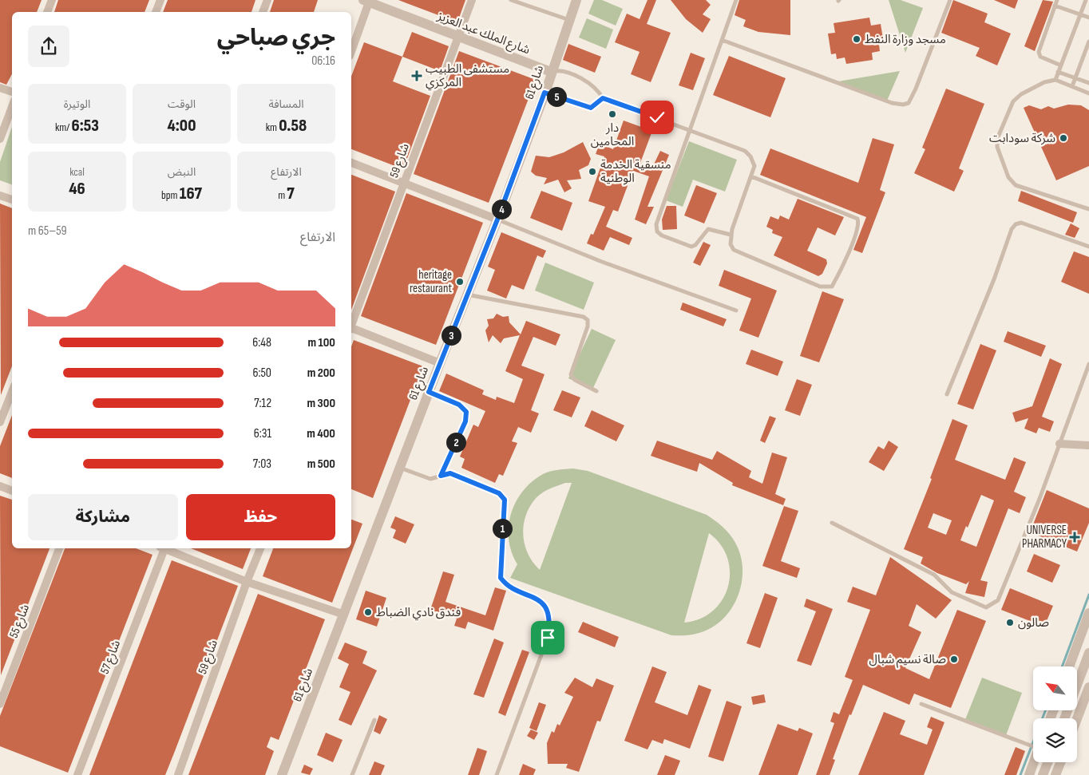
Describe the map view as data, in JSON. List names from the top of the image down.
{
  "streets": {
    "street": [
      "شارع الملك عبد العزيز",
      "شارع 61",
      "شارع 59",
      "شارع 55",
      "شارع 57"
    ]
  },
  "crossings": [
    ["شارع الملك عبد العزيز", "شارع 61"],
    ["شارع الملك عبد العزيز", "شارع 59"]
  ],
  "places": {
    "other": [
      "مسجد وزارة النفط",
      "دار المحامين",
      "شركة سودابت",
      "منسقية الخدمة الوطنية",
      "heritage restaurant",
      "فندق نادي الضباط",
      "صالون",
      "صالة نسيم شبال"
    ],
    "health": ["مستشفى الطبيب المركزي", "UNIVERSE PHARMACY"]
  },
  "north": "top left",
  "page": {
    "heading": ["جري صباحي", "06:16"],
    "stats": [
      ["المسافة", "0.58 km"],
      ["الوقت", "4:00"],
      ["الوتيرة", "6:53 /km"],
      ["الارتفاع", "7 m"],
      ["النبض", "167 bpm"],
      ["kcal", "46"]
    ],
    "pins": [
      "5",
      "4",
      "3",
      "2",
      "1"
    ],
    "chart": ["الارتفاع", "59–65 m"],
    "list": [
      {
        "name": "100 m",
        "note": "6:48"
      },
      {
        "name": "200 m",
        "note": "6:50"
      },
      {
        "name": "300 m",
        "note": "7:12"
      },
      {
        "name": "400 m",
        "note": "6:31"
      },
      {
        "name": "500 m",
        "note": "7:03"
      }
    ],
    "buttons": ["حفظ", "مشاركة"]
  }
}
